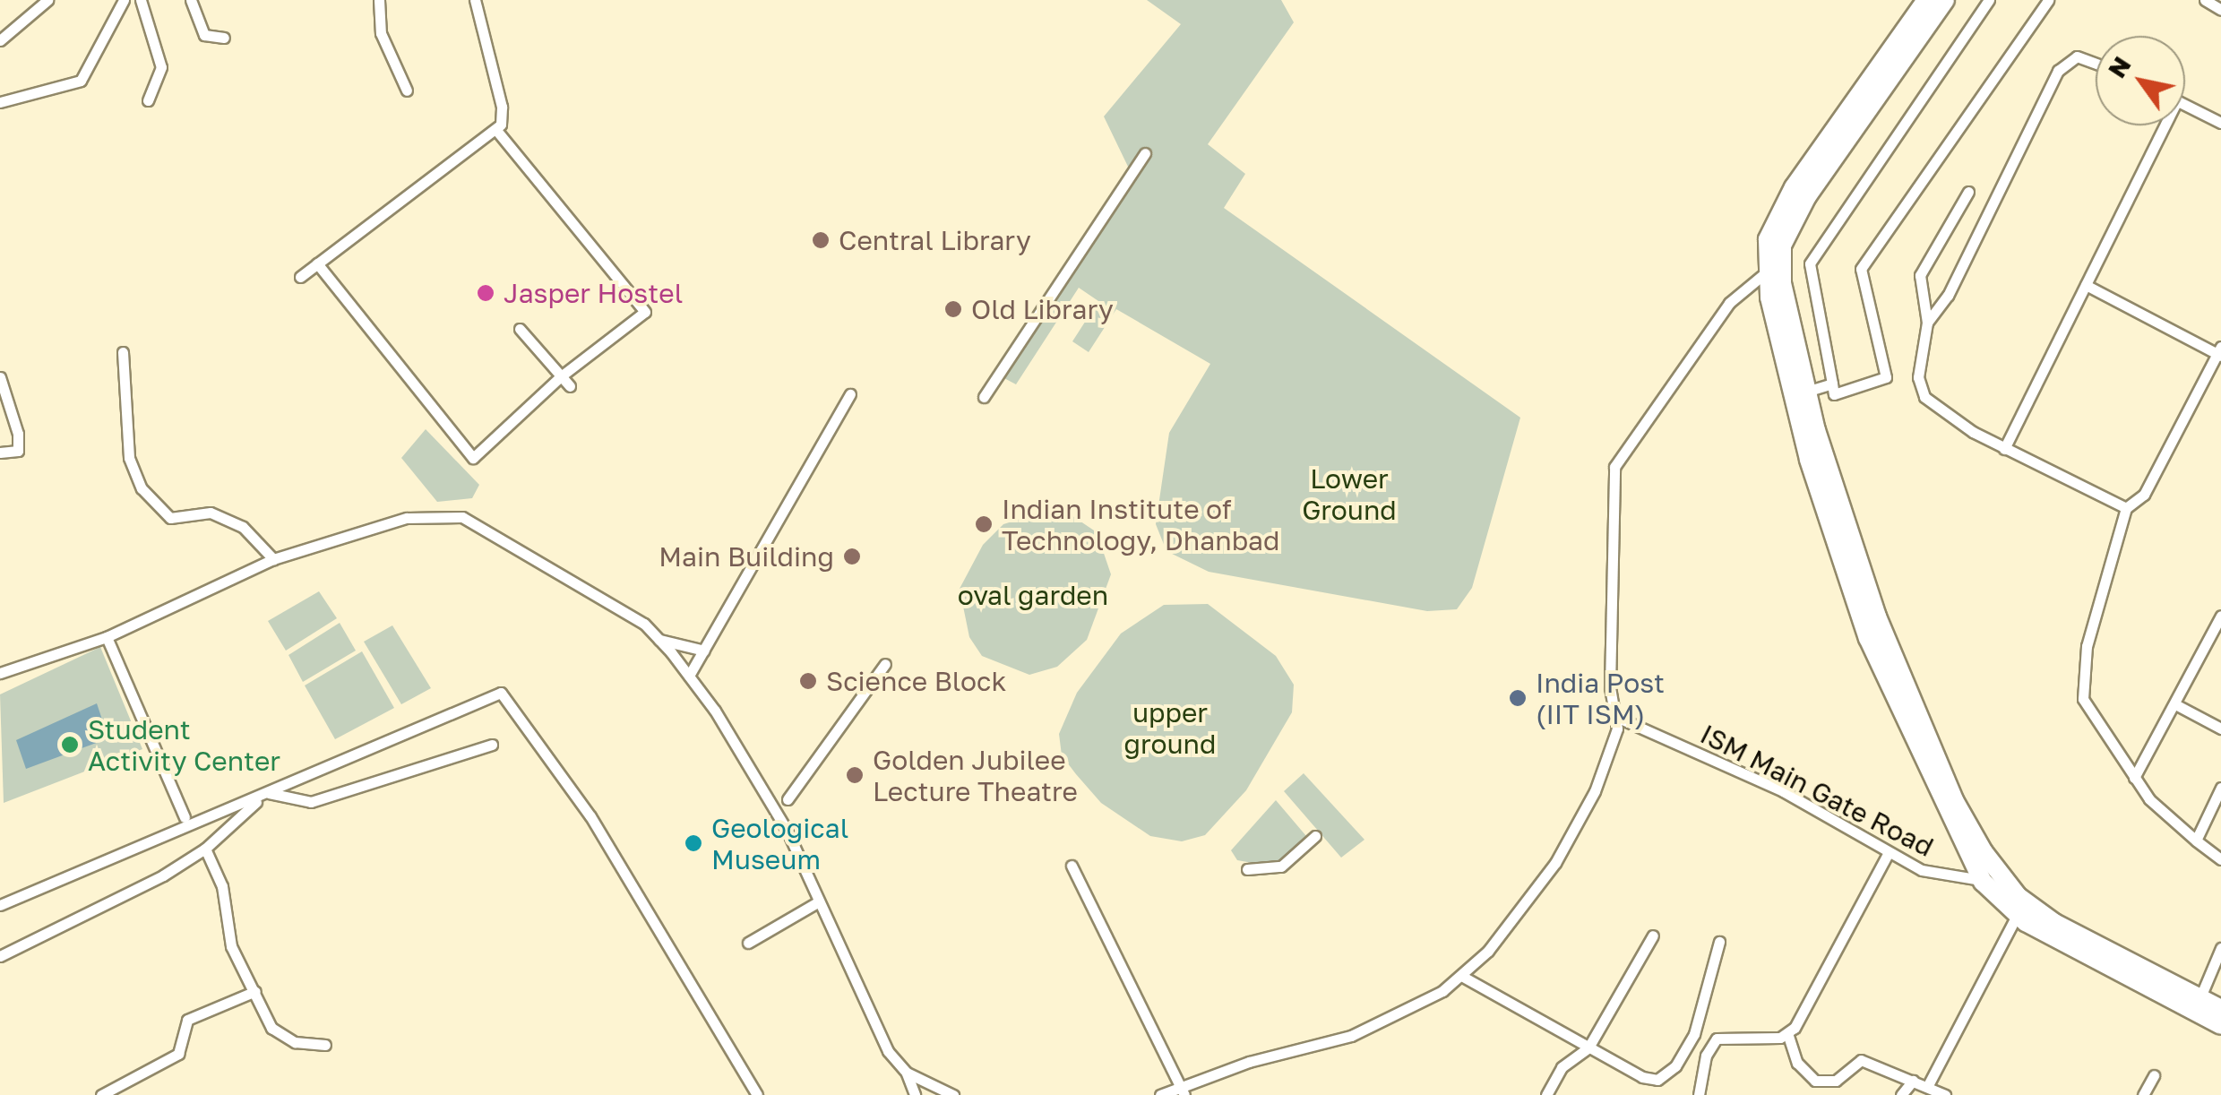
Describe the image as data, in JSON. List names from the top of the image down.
{
  "streets": {
    "street": ["ISM Main Gate Road"]
  },
  "parks": ["Lower Ground", "oval garden", "upper ground"],
  "places": [
    "Central Library",
    "Jasper Hostel",
    "Old Library",
    "Indian Institute of Technology, Dhanbad",
    "Main Building",
    "Science Block",
    "India Post (IIT ISM)",
    "Student Activity Center",
    "Golden Jubilee Lecture Theatre",
    "Geological Museum"
  ],
  "north": "top left"
}
